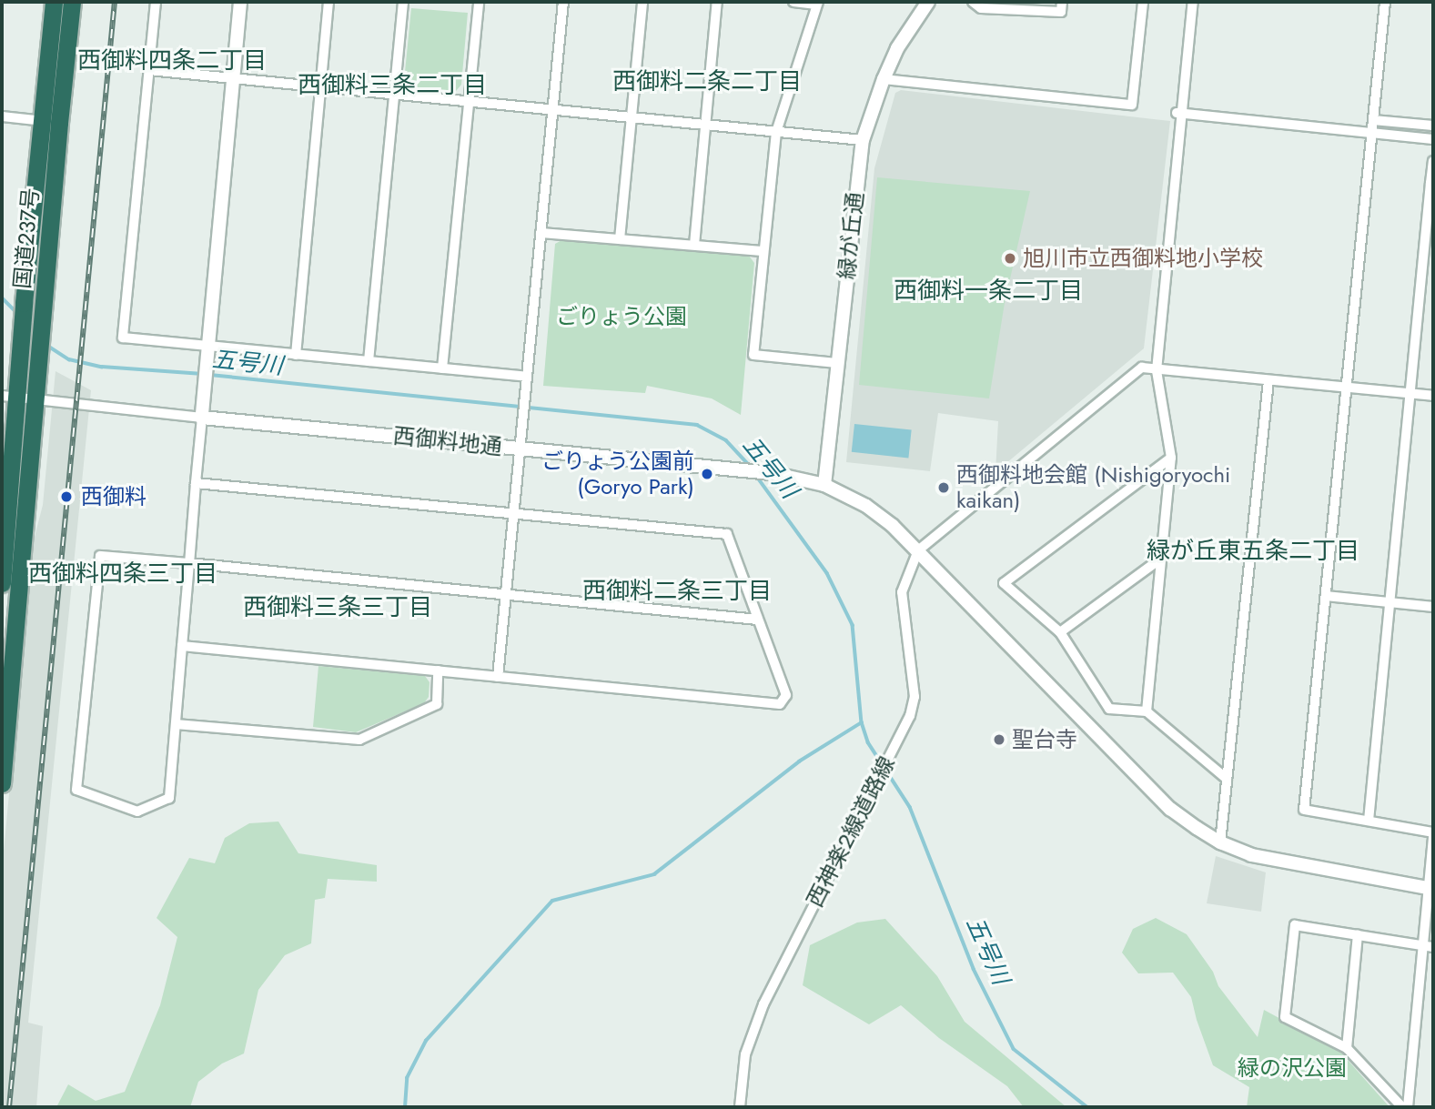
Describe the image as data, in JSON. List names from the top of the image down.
{
  "streets": {
    "highway": ["国道237号"],
    "street": ["緑が丘通", "西御料地通", "西神楽2線道路線"]
  },
  "crossings": [
    ["緑が丘通", "西御料地通"]
  ],
  "districts": [
    "西御料四条二丁目",
    "西御料二条二丁目",
    "西御料三条二丁目",
    "西御料一条二丁目",
    "緑が丘東五条二丁目",
    "西御料四条三丁目",
    "西御料二条三丁目",
    "西御料三条三丁目"
  ],
  "water": ["五号川"],
  "parks": ["ごりょう公園", "緑の沢公園"],
  "places": [
    "旭川市立西御料地小学校",
    "ごりょう公園前 (Goryo Park)",
    "西御料地会館 (Nishigoryochi kaikan)",
    "西御料",
    "聖台寺"
  ]
}
